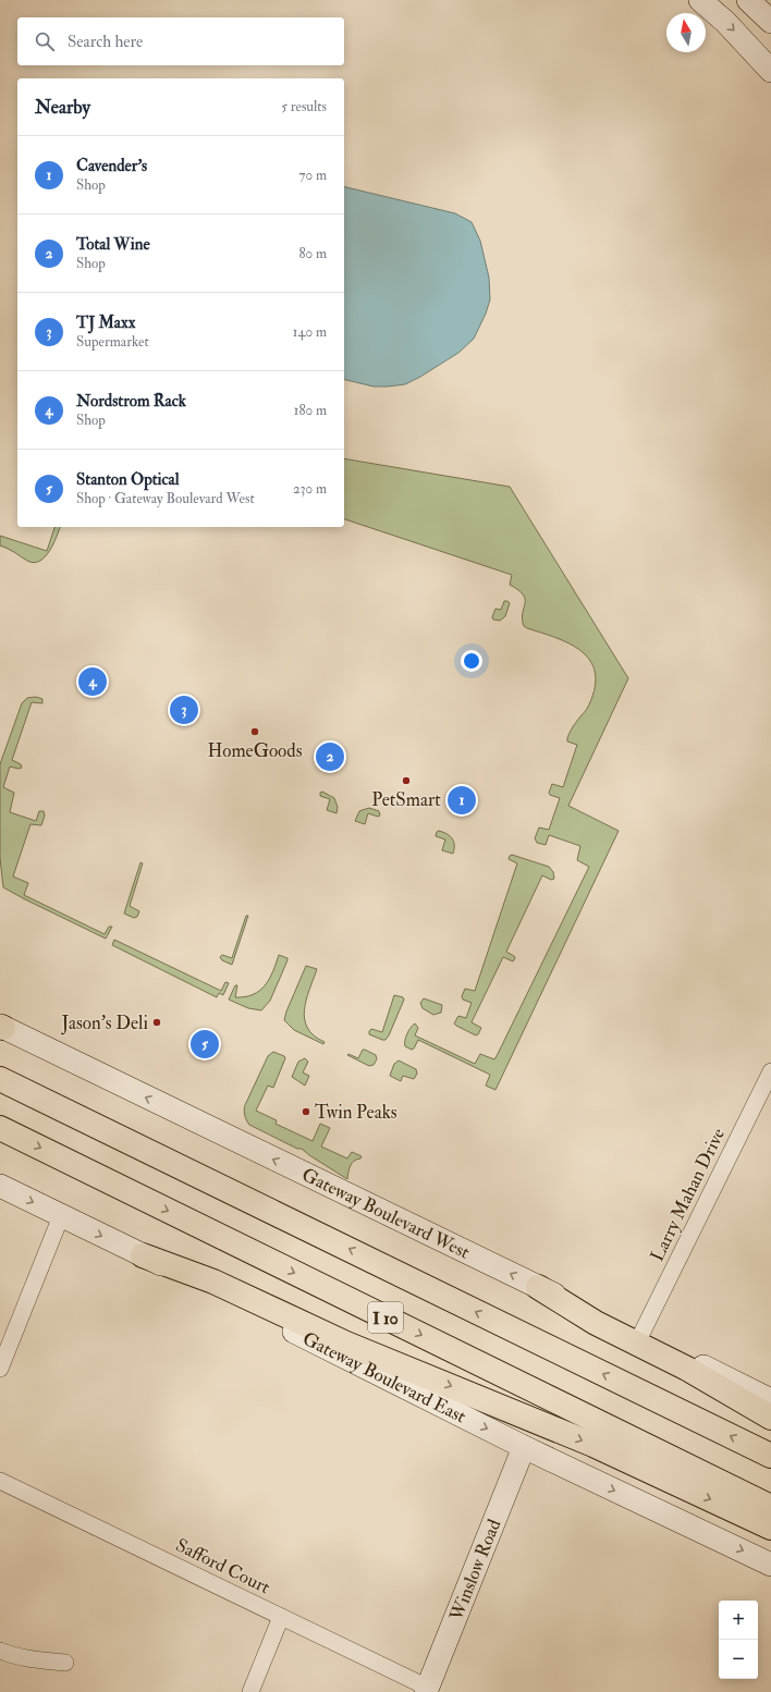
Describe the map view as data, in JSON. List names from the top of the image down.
{
  "streets": {
    "highway": ["I 10"],
    "main road": ["Gateway Boulevard West", "Gateway Boulevard East", "Winslow Road"],
    "street": ["Larry Mahan Drive", "Safford Court"]
  },
  "crossings": [
    ["Larry Mahan Drive", "Gateway Boulevard West"],
    ["Gateway Boulevard East", "Winslow Road"],
    ["Safford Court", "Winslow Road"]
  ],
  "one_way": ["Gateway Boulevard West", "Gateway Boulevard East"],
  "places": [
    "HomeGoods",
    "PetSmart",
    "Jason's Deli",
    "Twin Peaks"
  ],
  "north": "top",
  "page": {
    "search": "Search here",
    "heading": ["Nearby", "5 results"],
    "list": [
      {
        "mark": "1",
        "name": "Cavender's",
        "note": "Shop",
        "value": "70 m"
      },
      {
        "mark": "2",
        "name": "Total Wine",
        "note": "Shop",
        "value": "80 m"
      },
      {
        "mark": "3",
        "name": "TJ Maxx",
        "note": "Supermarket",
        "value": "140 m"
      },
      {
        "mark": "4",
        "name": "Nordstrom Rack",
        "note": "Shop",
        "value": "180 m"
      },
      {
        "mark": "5",
        "name": "Stanton Optical",
        "note": "Shop · Gateway Boulevard West",
        "value": "230 m"
      }
    ],
    "pins": [
      "4",
      "3",
      "2",
      "1",
      "5"
    ],
    "map_buttons": ["+", "−"]
  }
}
